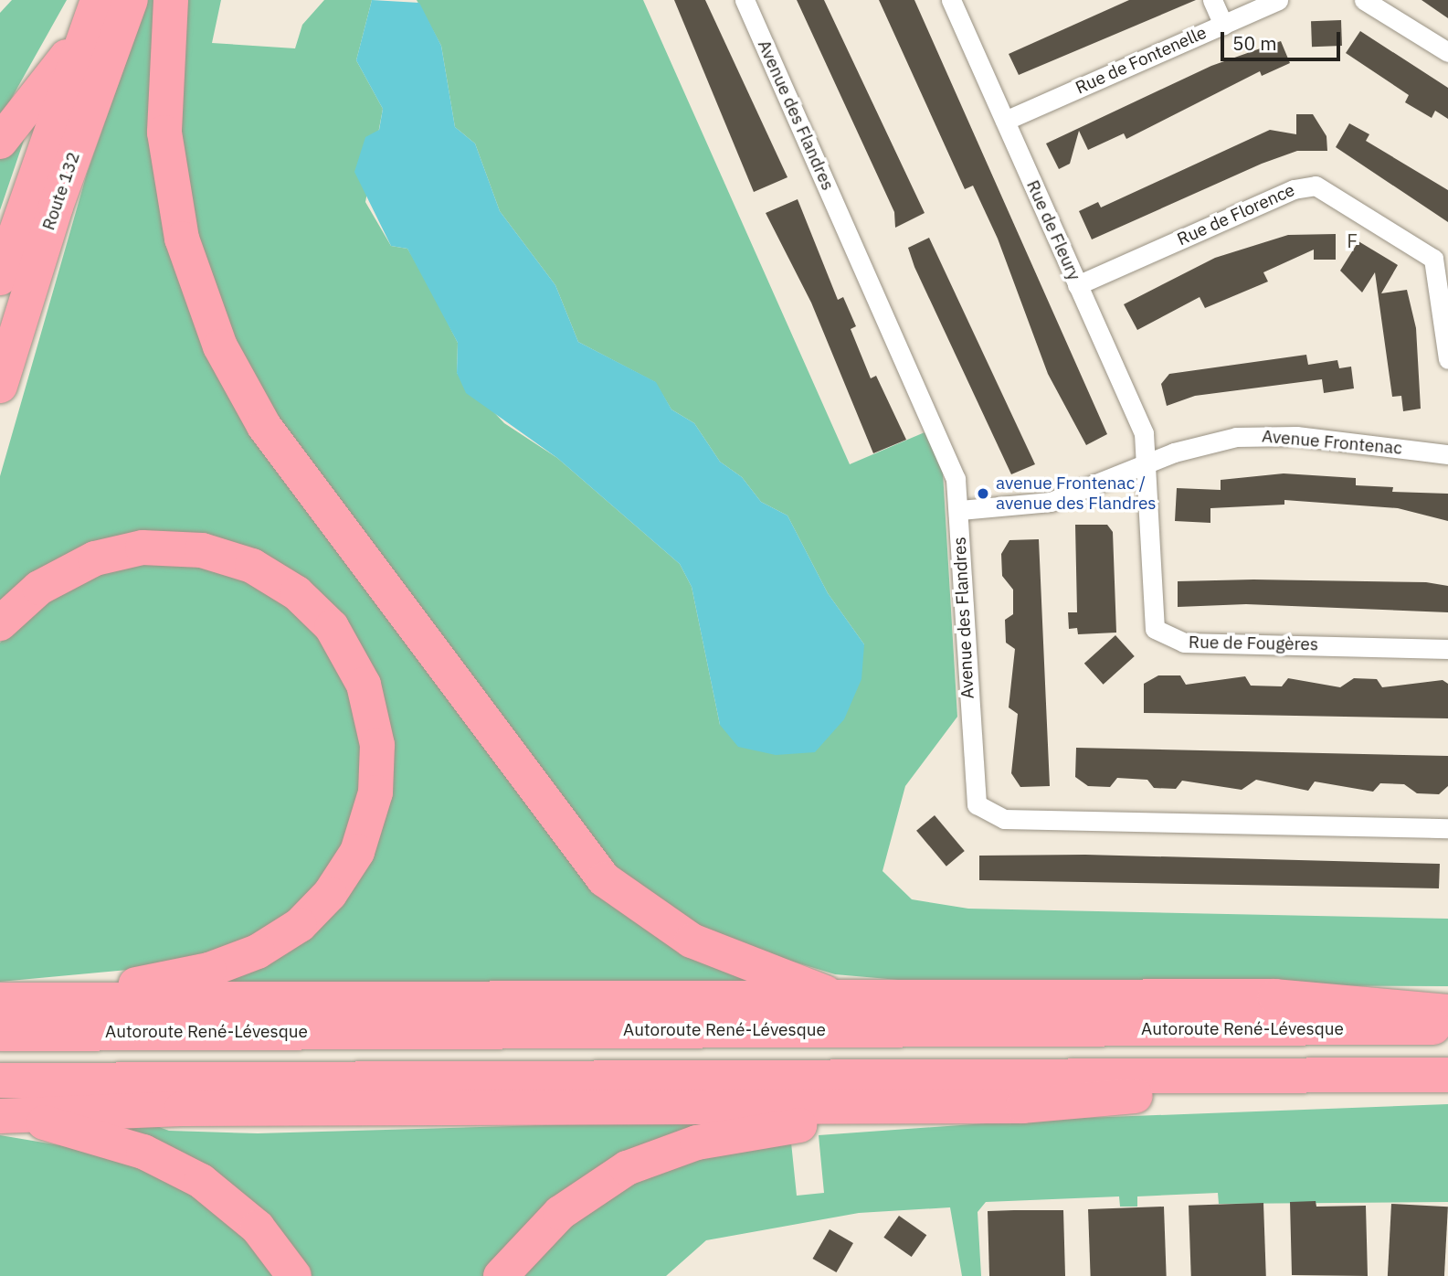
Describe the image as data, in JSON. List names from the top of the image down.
{
  "streets": {
    "highway": ["Route 132", "Autoroute René-Lévesque"],
    "street": [
      "Rue de Fontenelle",
      "Avenue des Flandres",
      "Rue de Florence",
      "Rue de Fleury",
      "Avenue Frontenac",
      "Rue de Fougères"
    ]
  },
  "crossings": [
    ["Rue de Fontenelle", "Rue de Fleury"],
    ["Avenue des Flandres", "Avenue Frontenac"],
    ["Rue de Florence", "Rue de Fleury"],
    ["Rue de Fleury", "Avenue Frontenac"],
    ["Rue de Fleury", "Rue de Fougères"],
    ["Avenue Frontenac", "Rue de Fougères"]
  ],
  "districts": ["F"],
  "places": ["avenue Frontenac / avenue des Flandres"],
  "scale_bar": "50 m"
}
